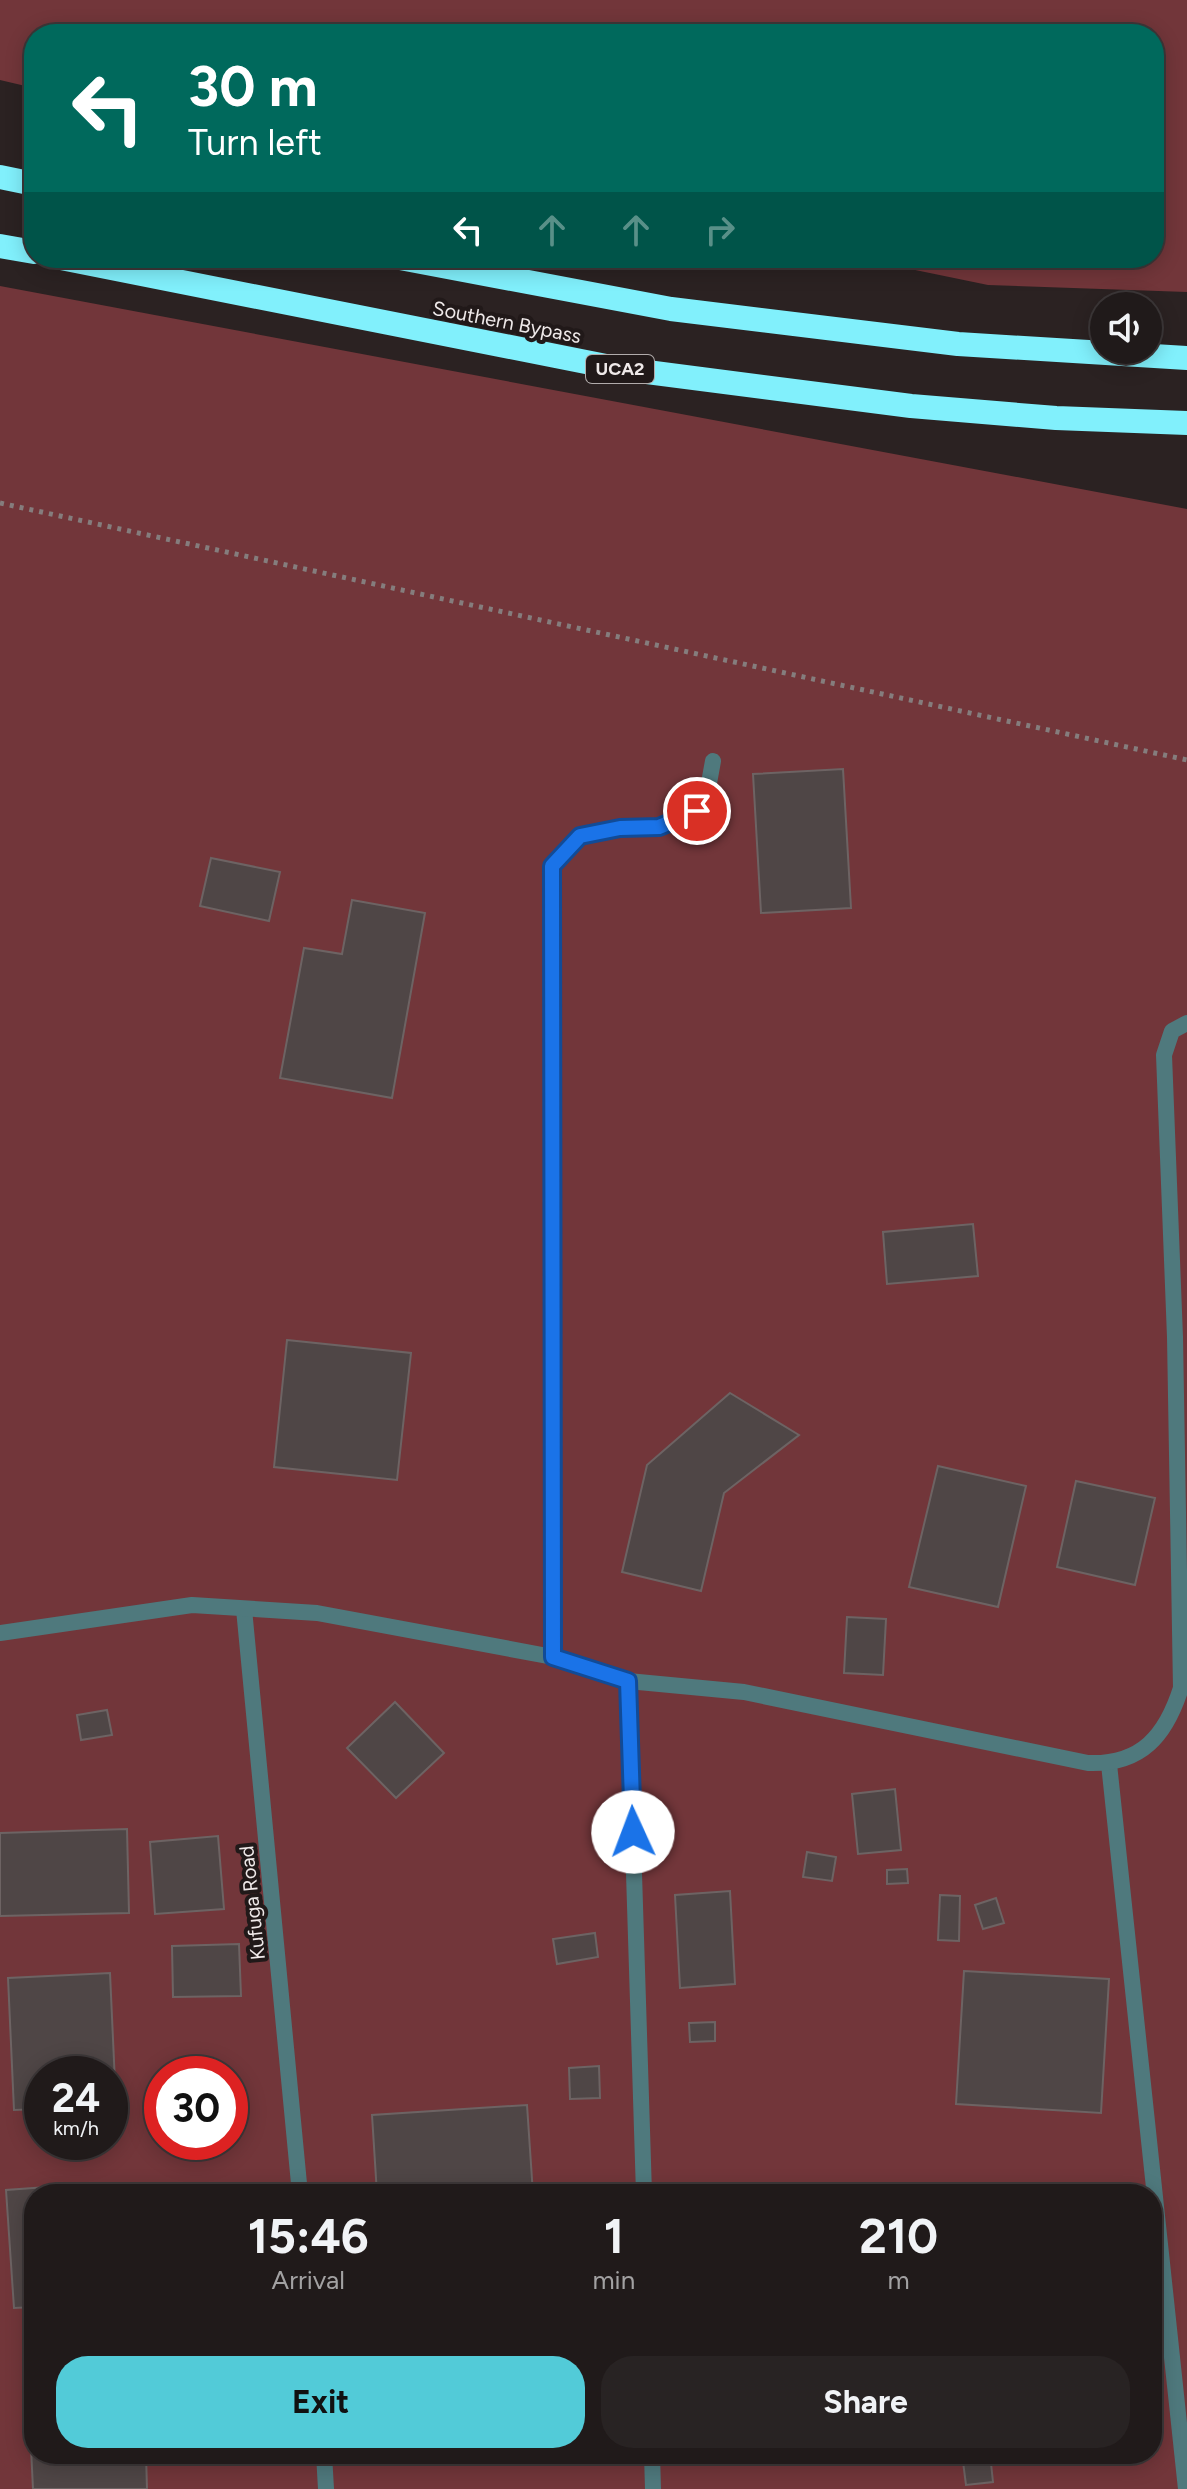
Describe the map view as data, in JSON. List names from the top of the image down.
{
  "streets": {
    "highway": ["Southern Bypass", "UCA2"],
    "street": ["Kufuga Road"]
  },
  "page": {
    "turn": ["30 m", "Turn left"],
    "speed": "24 km/h",
    "limit": "30",
    "eta": [
      "15:46",
      "Arrival",
      "1",
      "min",
      "210",
      "m"
    ],
    "buttons": ["Exit", "Share"]
  }
}
